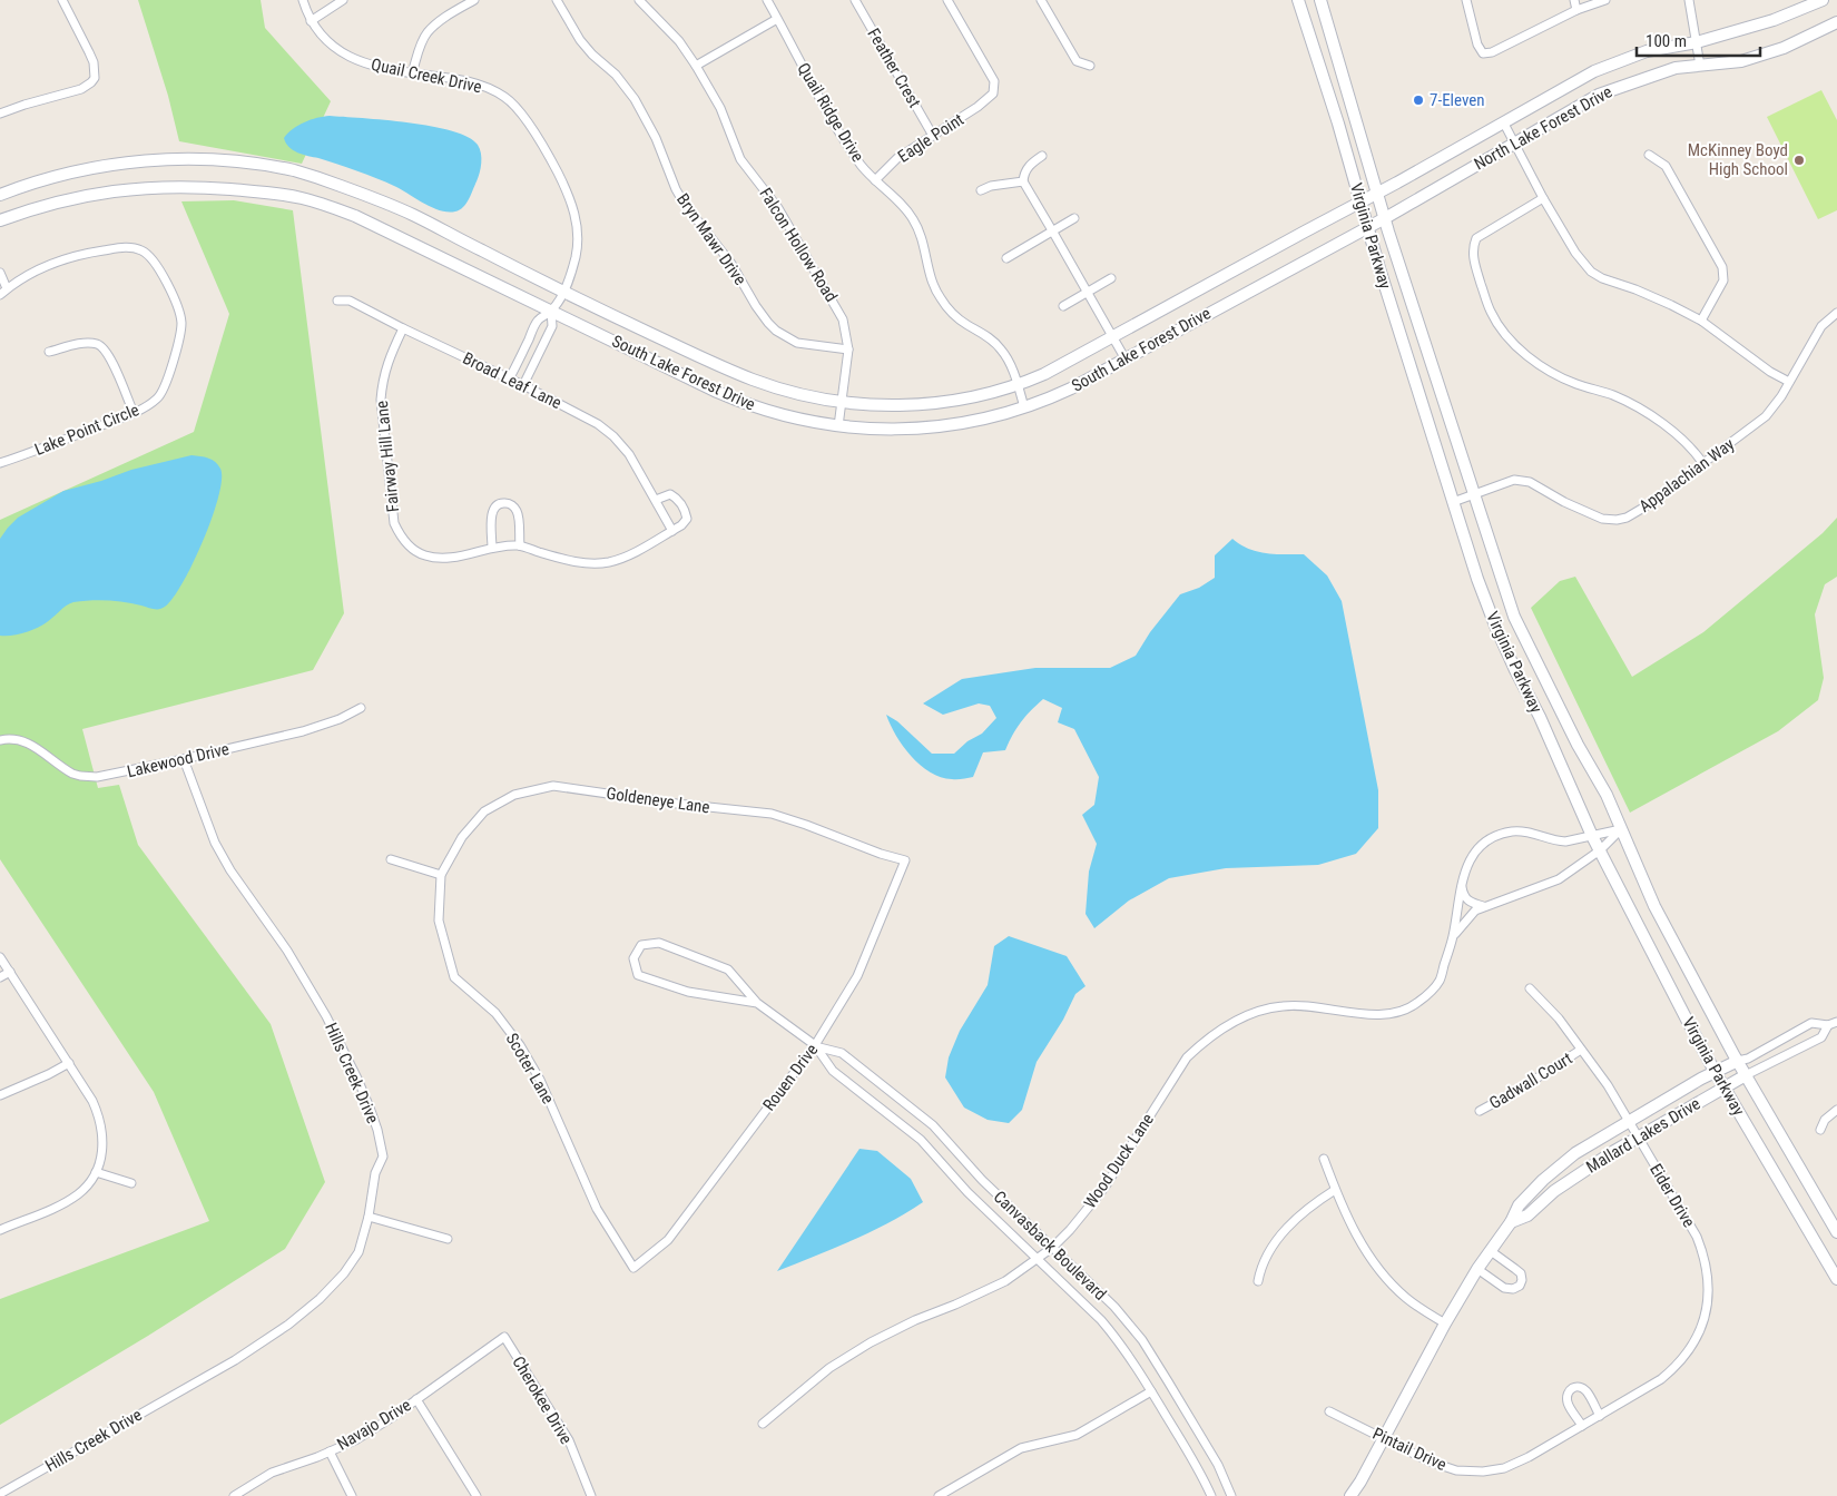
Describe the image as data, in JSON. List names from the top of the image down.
{
  "streets": {
    "main road": [
      "North Lake Forest Drive",
      "Virginia Parkway",
      "South Lake Forest Drive",
      "Mallard Lakes Drive"
    ],
    "street": [
      "Feather Crest",
      "Quail Creek Drive",
      "Quail Ridge Drive",
      "Eagle Point",
      "Bryn Mawr Drive",
      "Falcon Hollow Road",
      "Broad Leaf Lane",
      "Lake Point Circle",
      "Fairway Hill Lane",
      "Appalachian Way",
      "Lakewood Drive",
      "Goldeneye Lane",
      "Scoter Lane",
      "Hills Creek Drive",
      "Rouen Drive",
      "Gadwall Court",
      "Wood Duck Lane",
      "Eider Drive",
      "Canvasback Boulevard",
      "Cherokee Drive",
      "Navajo Drive",
      "Pintail Drive"
    ]
  },
  "crossings": [
    ["Feather Crest", "Eagle Point"],
    ["Quail Creek Drive", "South Lake Forest Drive"],
    ["Quail Ridge Drive", "Eagle Point"],
    ["Quail Ridge Drive", "South Lake Forest Drive"],
    ["North Lake Forest Drive", "Virginia Parkway"],
    ["North Lake Forest Drive", "South Lake Forest Drive"],
    ["Virginia Parkway", "South Lake Forest Drive"],
    ["Virginia Parkway", "Appalachian Way"],
    ["Virginia Parkway", "Mallard Lakes Drive"],
    ["Virginia Parkway", "Wood Duck Lane"],
    ["Bryn Mawr Drive", "Falcon Hollow Road"],
    ["Falcon Hollow Road", "South Lake Forest Drive"],
    ["Broad Leaf Lane", "Fairway Hill Lane"],
    ["Lakewood Drive", "Hills Creek Drive"],
    ["Goldeneye Lane", "Scoter Lane"],
    ["Goldeneye Lane", "Rouen Drive"],
    ["Scoter Lane", "Rouen Drive"],
    ["Rouen Drive", "Canvasback Boulevard"],
    ["Gadwall Court", "Eider Drive"],
    ["Mallard Lakes Drive", "Eider Drive"],
    ["Mallard Lakes Drive", "Pintail Drive"],
    ["Wood Duck Lane", "Canvasback Boulevard"],
    ["Eider Drive", "Pintail Drive"],
    ["Cherokee Drive", "Navajo Drive"]
  ],
  "places": ["7-Eleven", "McKinney Boyd High School"],
  "scale_bar": "100 m"
}
